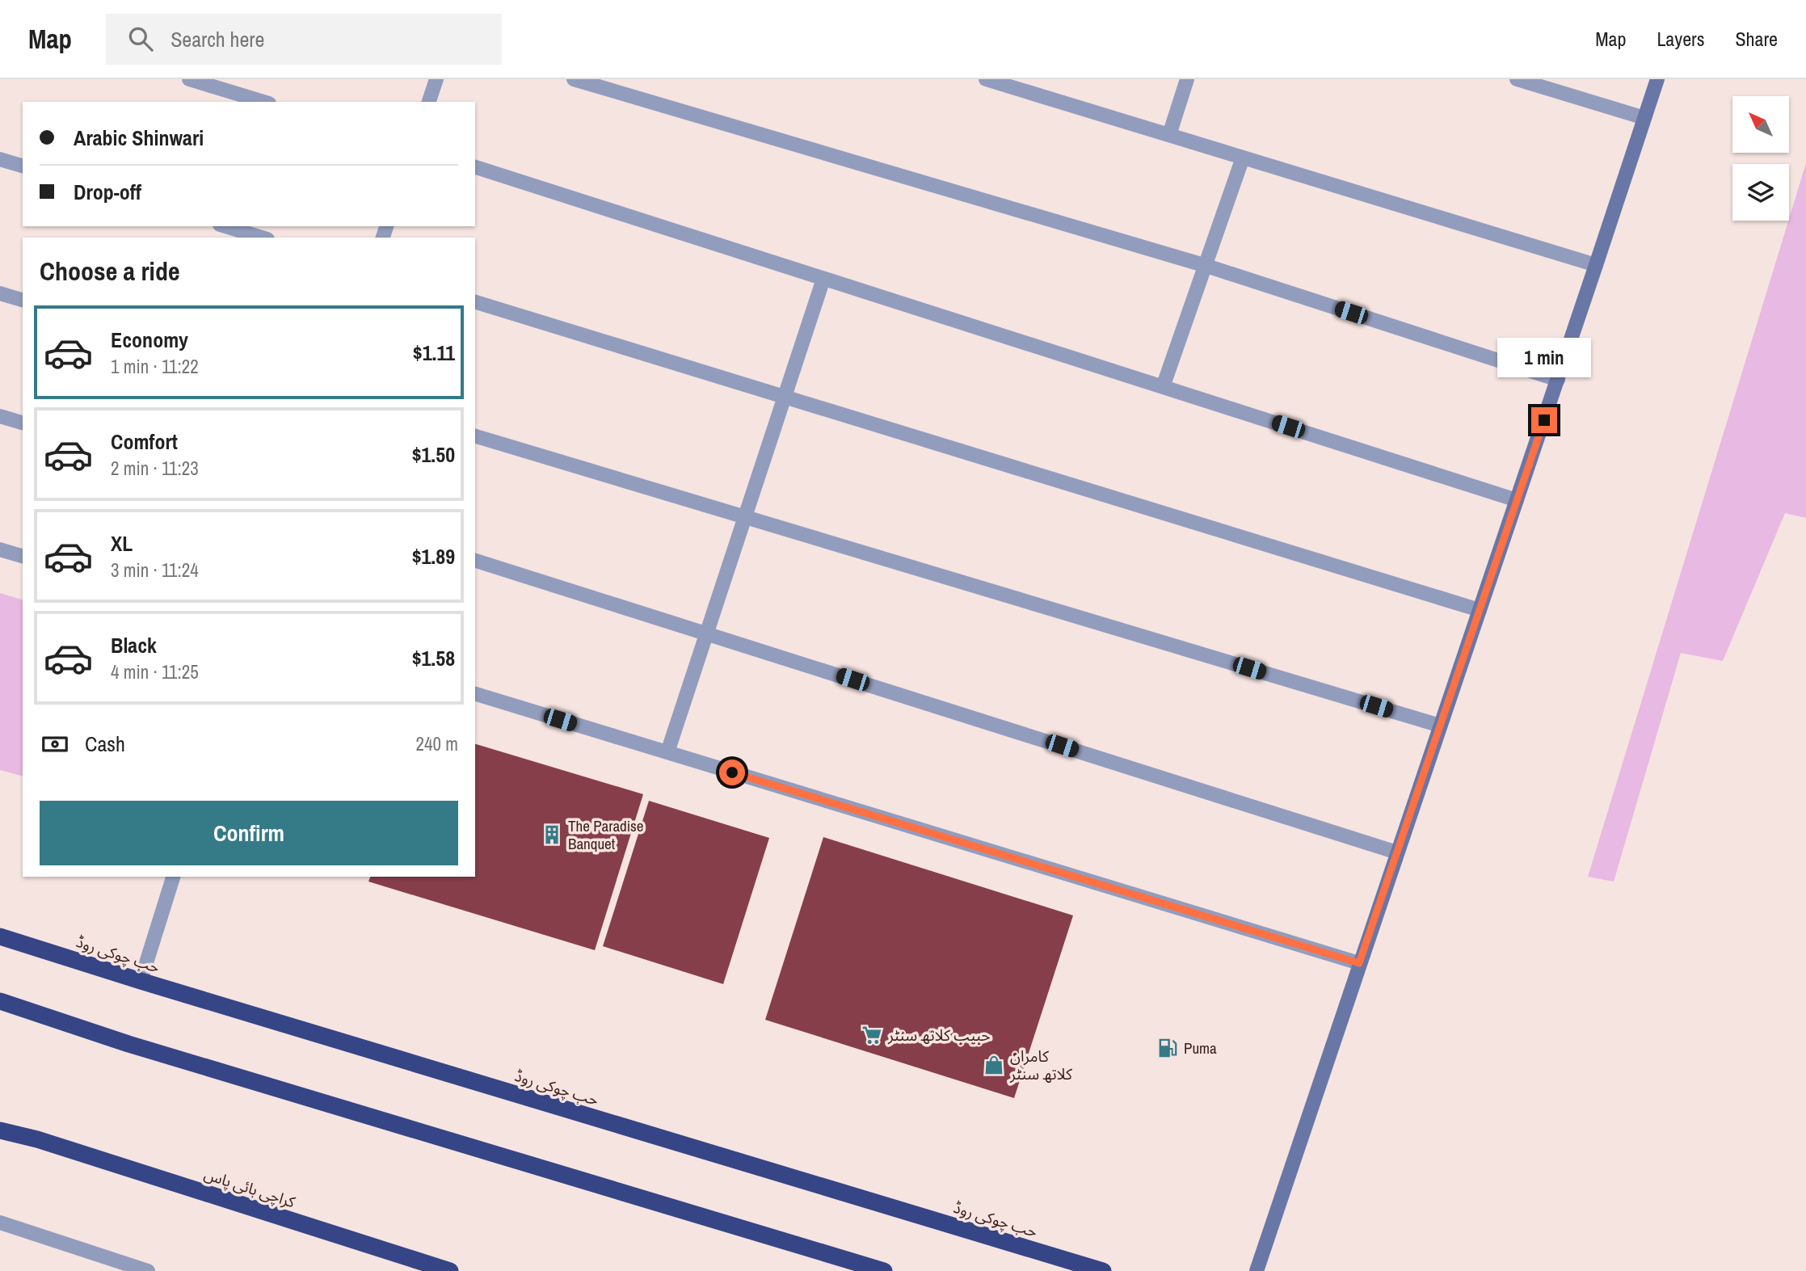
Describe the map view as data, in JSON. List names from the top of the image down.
{
  "streets": {
    "highway": ["حب چوکی روڈ", "کراچی بائی پاس"]
  },
  "places": {
    "building": ["The Paradise Banquet"],
    "supermarket": ["حبیب کلاتھ سنٹر"],
    "fuel station": ["Puma"],
    "shop": ["کامران کلاتھ سنٹر"]
  },
  "north": "top left",
  "page": {
    "header": "Map",
    "search": "Search here",
    "nav": ["Map", "Layers", "Share"],
    "banner": ["Arabic Shinwari", "Drop-off"],
    "heading": "Choose a ride",
    "list": [
      {
        "name": "Economy",
        "note": "1 min · 11:22",
        "value": "$1.11"
      },
      {
        "name": "Comfort",
        "note": "2 min · 11:23",
        "value": "$1.50"
      },
      {
        "name": "XL",
        "note": "3 min · 11:24",
        "value": "$1.89"
      },
      {
        "name": "Black",
        "note": "4 min · 11:25",
        "value": "$1.58"
      }
    ],
    "bubble": "1 min",
    "pay": ["Cash", "240 m"],
    "buttons": "Confirm"
  }
}
